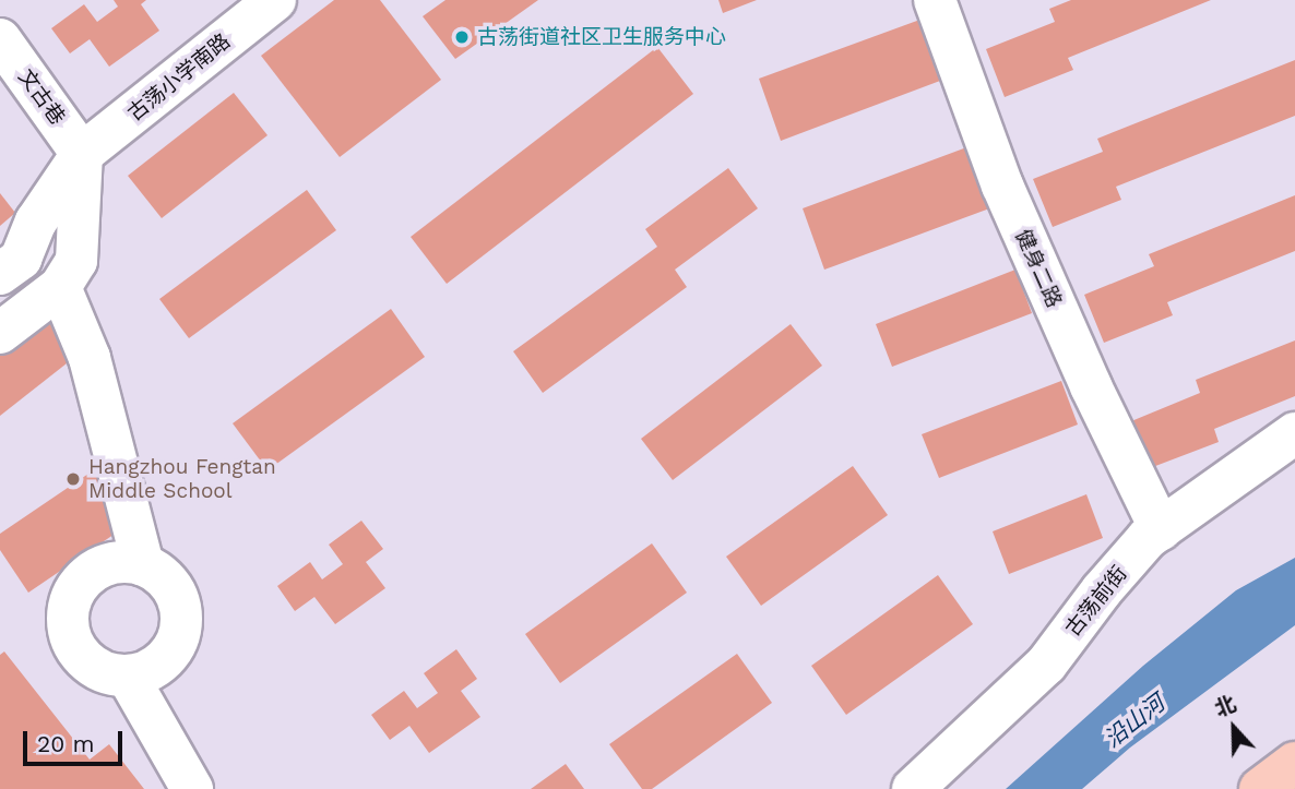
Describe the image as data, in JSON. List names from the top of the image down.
{
  "streets": {
    "lane": [
      "古荡小学南路",
      "文古巷",
      "健身二路",
      "古荡前街"
    ]
  },
  "crossings": [
    ["古荡小学南路", "文古巷"],
    ["健身二路", "古荡前街"]
  ],
  "water": ["沿山河"],
  "places": ["古荡街道社区卫生服务中心", "Hangzhou Fengtan Middle School"],
  "scale_bar": "20 m",
  "north": "top"
}
